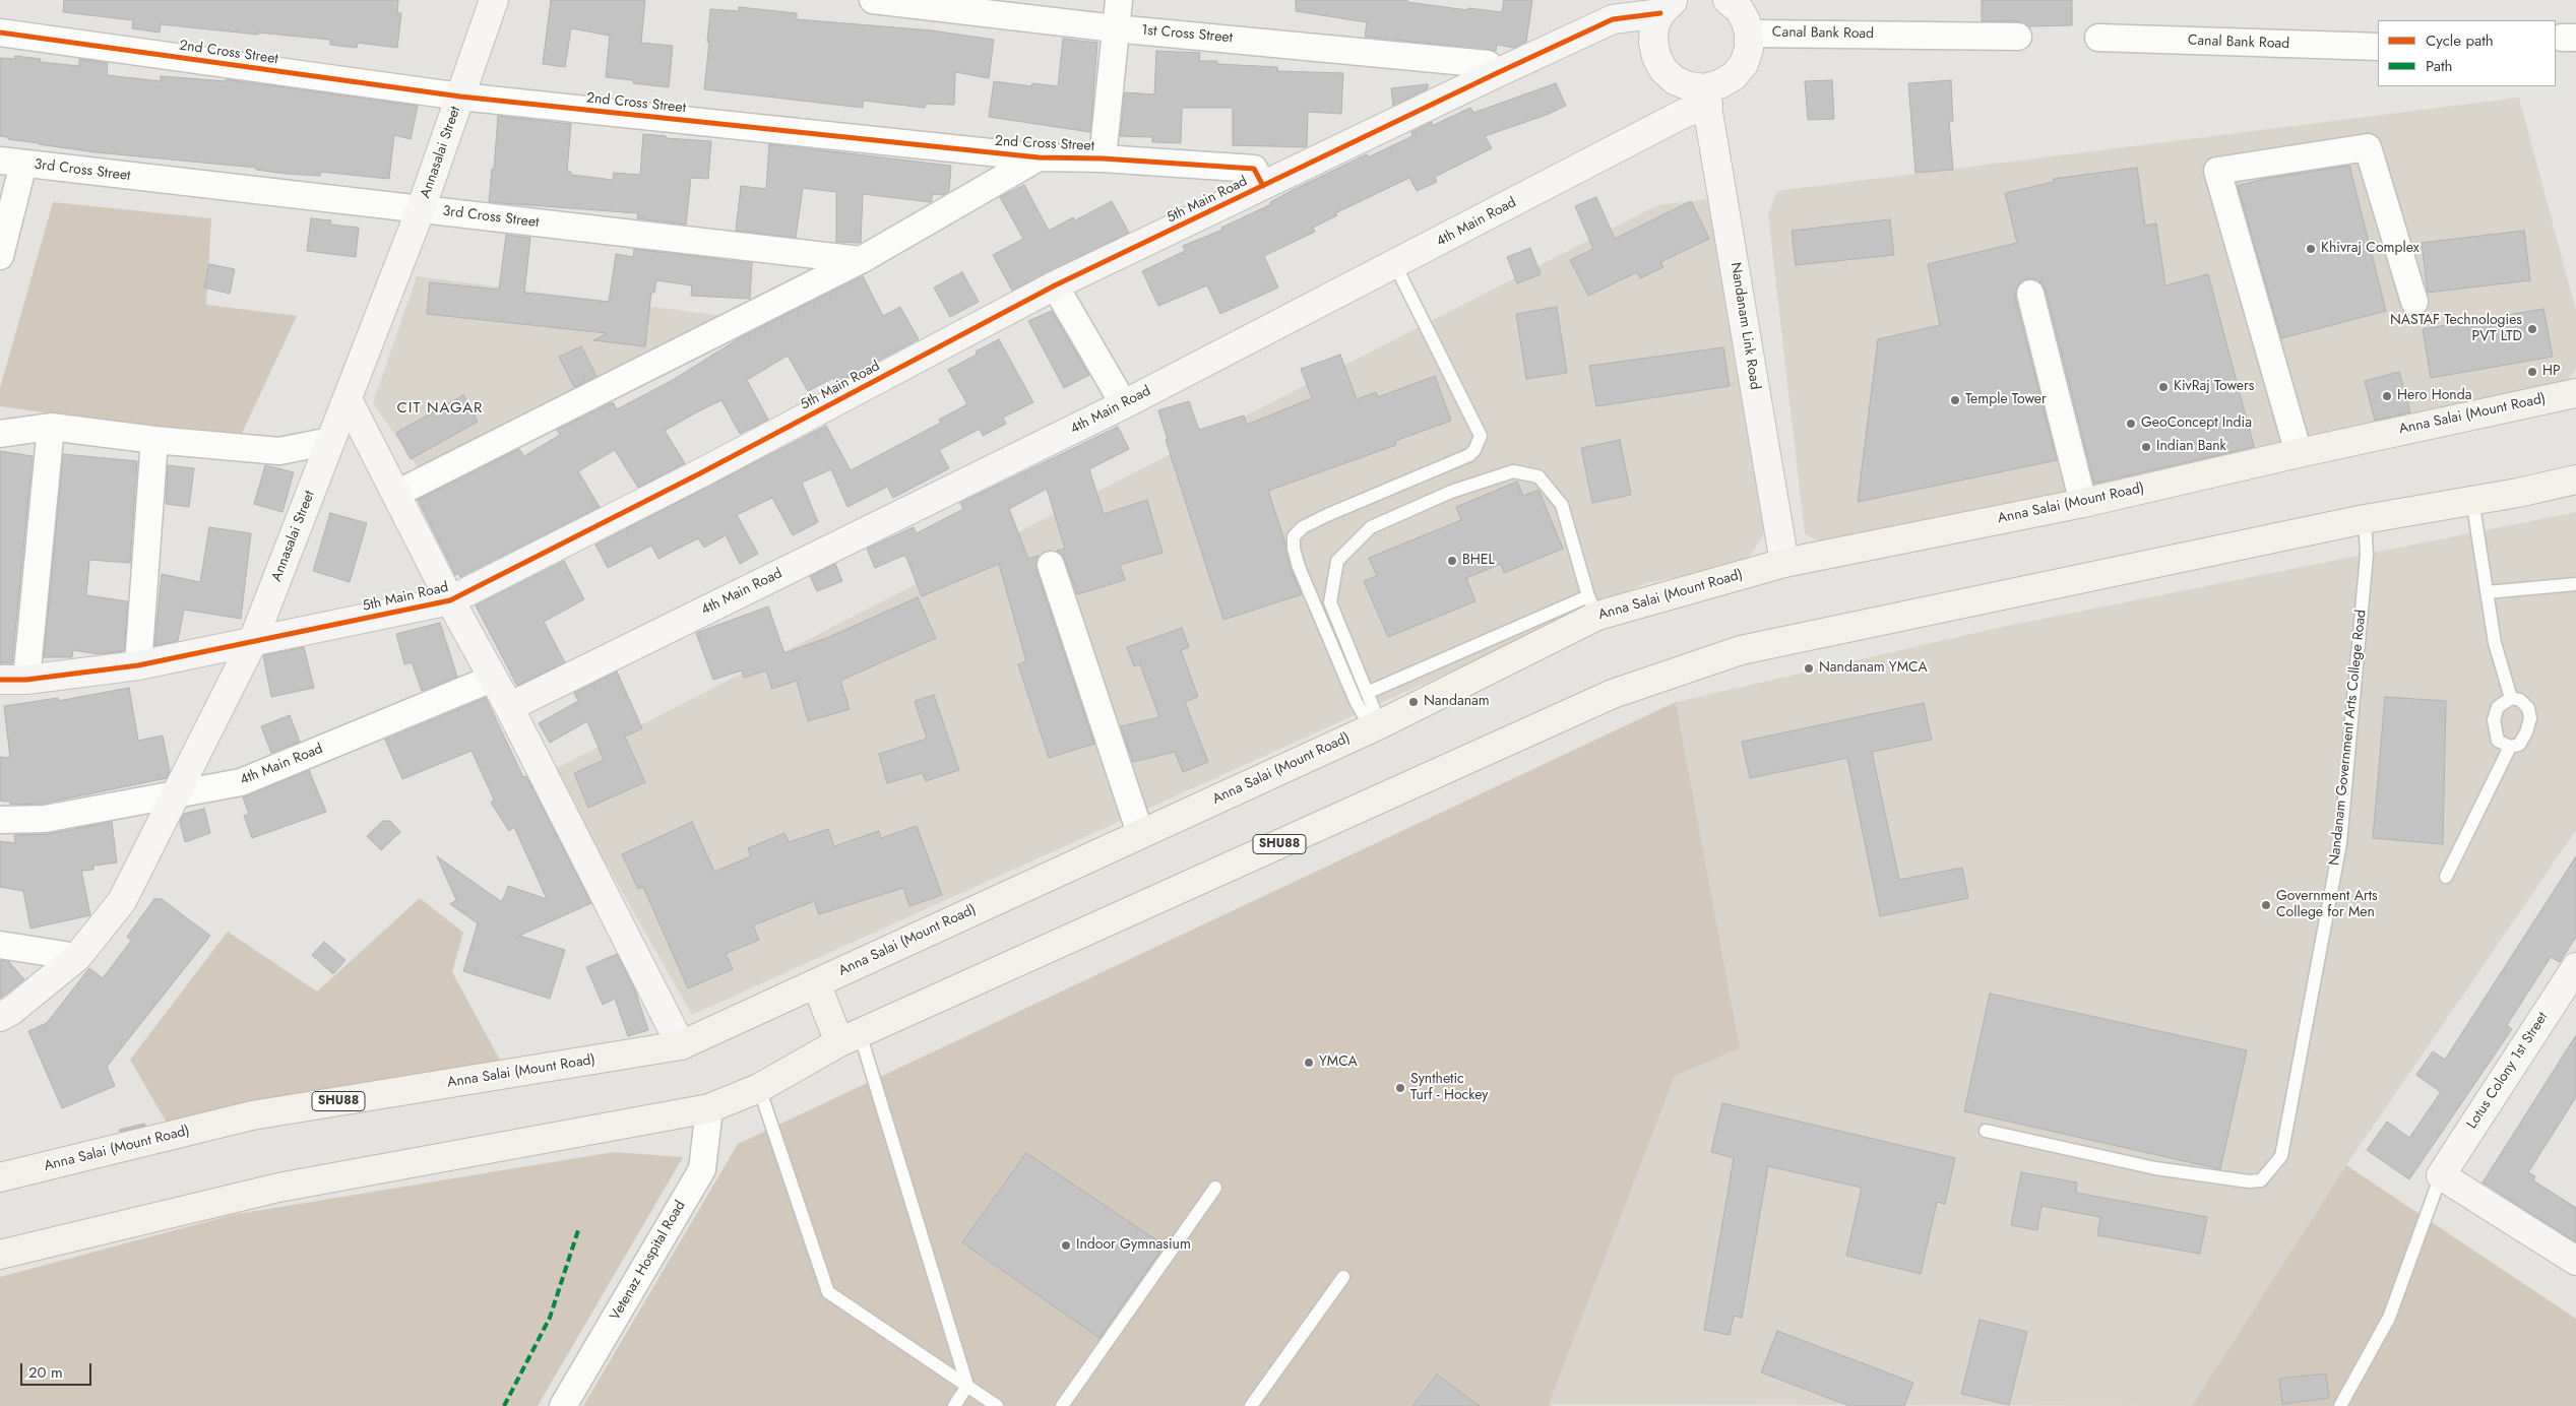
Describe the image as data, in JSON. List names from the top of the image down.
{
  "streets": {
    "main road": ["Anna Salai (Mount Road)", "SHU88"],
    "street": [
      "Canal Bank Road",
      "1st Cross Street",
      "2nd Cross Street",
      "Annasalai Street",
      "3rd Cross Street",
      "5th Main Road",
      "4th Main Road",
      "Nandanam Link Road",
      "Lotus Colony 1st Street",
      "Vetenaz Hospital Road"
    ],
    "lane": ["Nandanam Government Arts College Road"]
  },
  "crossings": [
    ["Canal Bank Road", "4th Main Road"],
    ["1st Cross Street", "5th Main Road"],
    ["2nd Cross Street", "Annasalai Street"],
    ["2nd Cross Street", "5th Main Road"],
    ["Annasalai Street", "3rd Cross Street"],
    ["Annasalai Street", "5th Main Road"],
    ["Annasalai Street", "4th Main Road"],
    ["4th Main Road", "Nandanam Link Road"],
    ["Nandanam Link Road", "Anna Salai (Mount Road)"],
    ["Nandanam Government Arts College Road", "SHU88"],
    ["SHU88", "Vetenaz Hospital Road"]
  ],
  "districts": ["CIT NAGAR"],
  "places": [
    "Khivraj Complex",
    "NASTAF Technologies PVT LTD",
    "HP",
    "KivRaj Towers",
    "Hero Honda",
    "Temple Tower",
    "GeoConcept India",
    "Indian Bank",
    "BHEL",
    "Nandanam YMCA",
    "Nandanam",
    "Government Arts College for Men",
    "YMCA",
    "Synthetic Turf - Hockey",
    "Indoor Gymnasium"
  ],
  "legend": ["Cycle path", "Path"],
  "scale_bar": "20 m"
}
